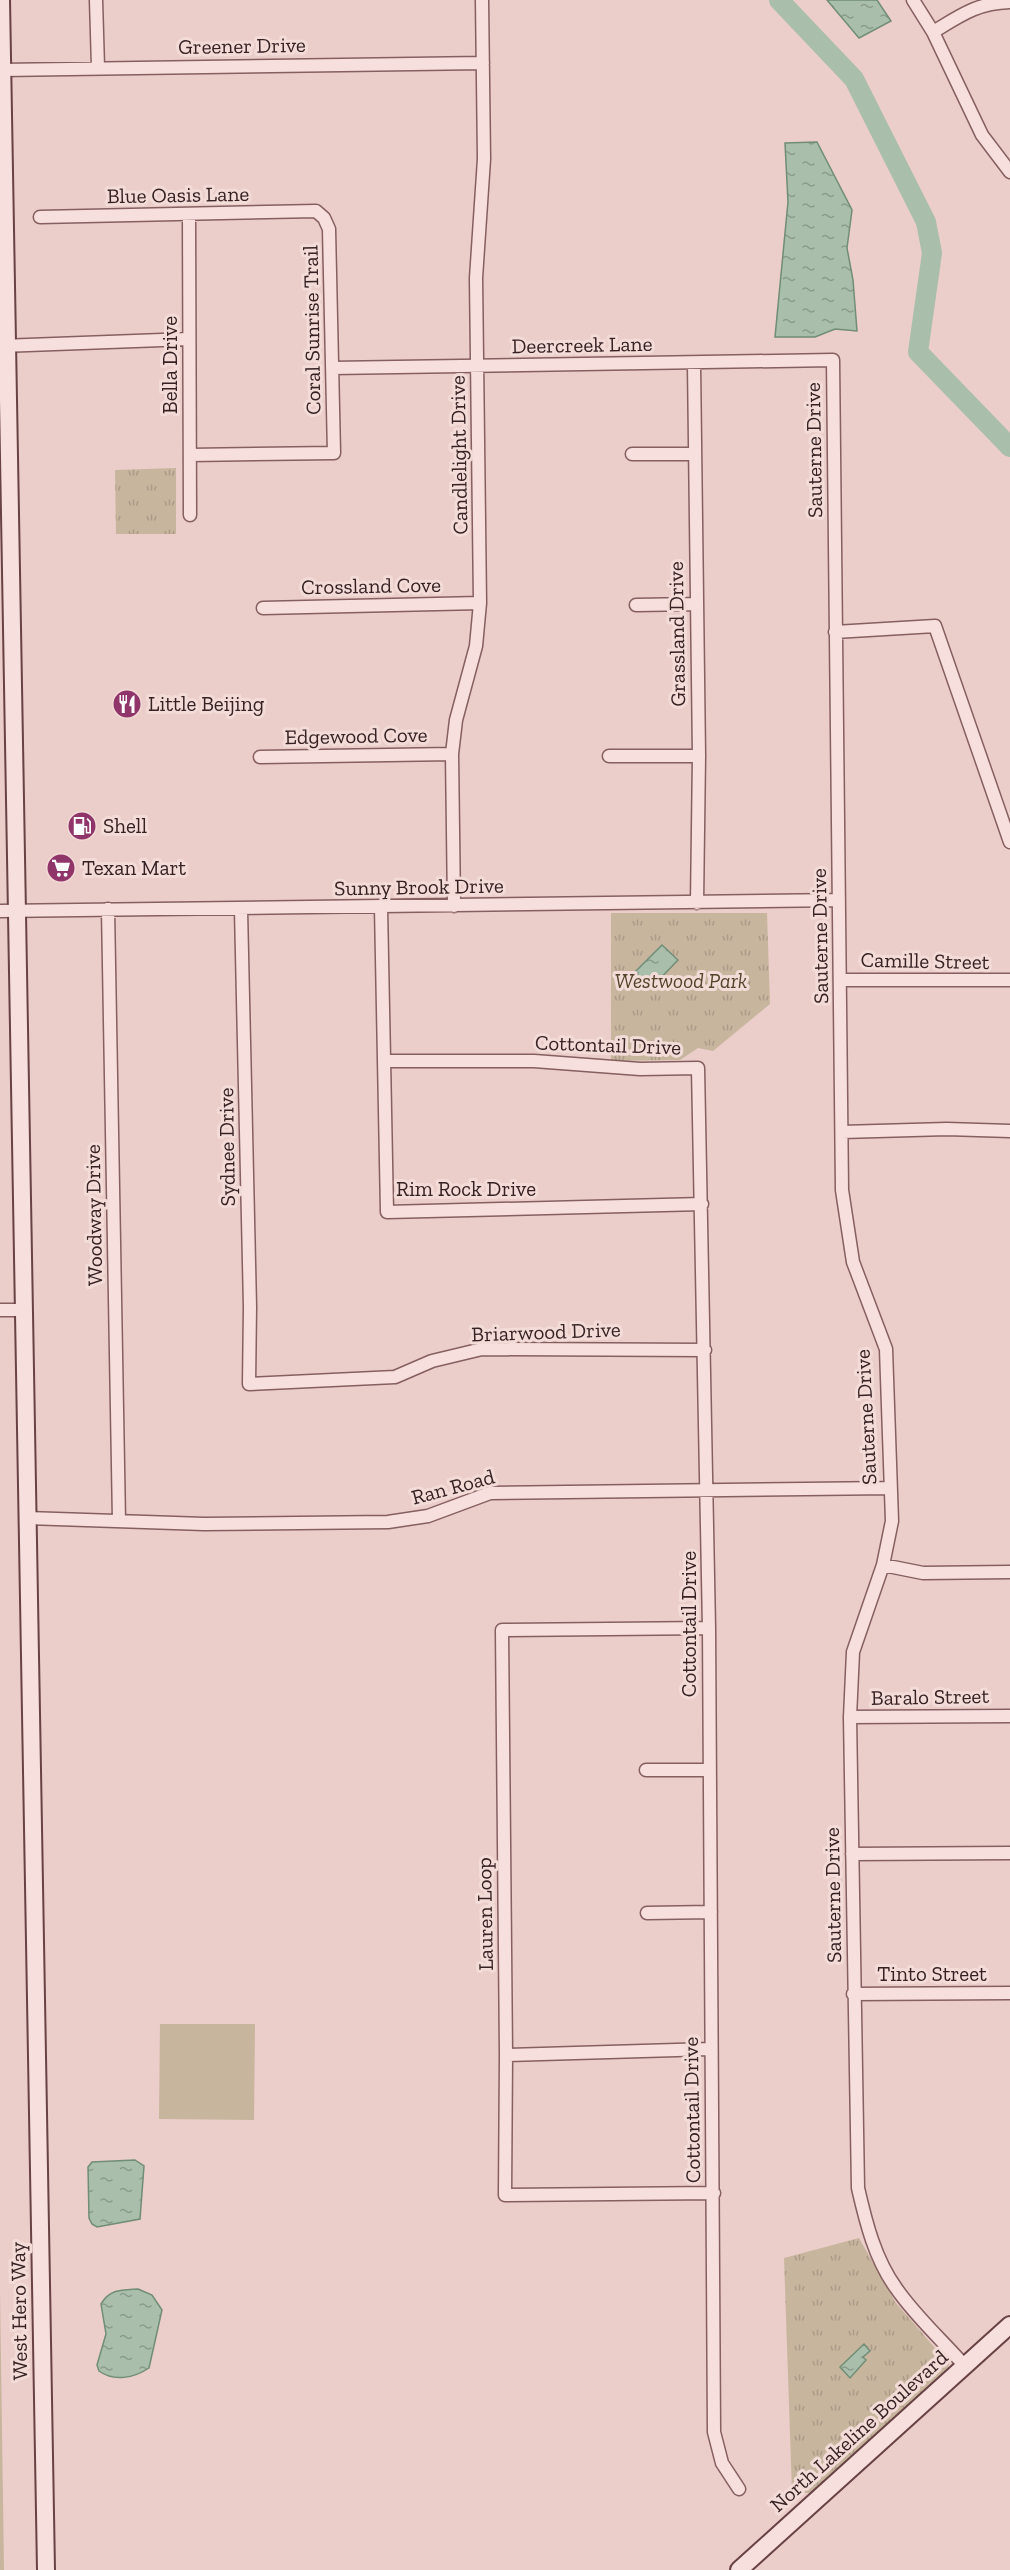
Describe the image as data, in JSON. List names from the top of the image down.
{
  "streets": {
    "main road": ["West Hero Way", "North Lakeline Boulevard"],
    "street": [
      "Greener Drive",
      "Blue Oasis Lane",
      "Coral Sunrise Trail",
      "Deercreek Lane",
      "Bella Drive",
      "Sauterne Drive",
      "Candlelight Drive",
      "Crossland Cove",
      "Grassland Drive",
      "Edgewood Cove",
      "Sunny Brook Drive",
      "Camille Street",
      "Cottontail Drive",
      "Sydnee Drive",
      "Rim Rock Drive",
      "Woodway Drive",
      "Briarwood Drive",
      "Ran Road",
      "Baralo Street",
      "Lauren Loop",
      "Tinto Street"
    ]
  },
  "crossings": [
    ["Greener Drive", "Candlelight Drive"],
    ["Greener Drive", "West Hero Way"],
    ["Blue Oasis Lane", "Coral Sunrise Trail"],
    ["Blue Oasis Lane", "Bella Drive"],
    ["Coral Sunrise Trail", "Deercreek Lane"],
    ["Coral Sunrise Trail", "Bella Drive"],
    ["Deercreek Lane", "Sauterne Drive"],
    ["Deercreek Lane", "Candlelight Drive"],
    ["Deercreek Lane", "Grassland Drive"],
    ["Sauterne Drive", "Sunny Brook Drive"],
    ["Sauterne Drive", "Camille Street"],
    ["Sauterne Drive", "Ran Road"],
    ["Sauterne Drive", "Baralo Street"],
    ["Sauterne Drive", "Tinto Street"],
    ["Sauterne Drive", "North Lakeline Boulevard"],
    ["Candlelight Drive", "Crossland Cove"],
    ["Candlelight Drive", "Edgewood Cove"],
    ["Candlelight Drive", "Sunny Brook Drive"],
    ["Grassland Drive", "Sunny Brook Drive"],
    ["Sunny Brook Drive", "Sydnee Drive"],
    ["Sunny Brook Drive", "Rim Rock Drive"],
    ["Sunny Brook Drive", "Woodway Drive"],
    ["Sunny Brook Drive", "West Hero Way"],
    ["Cottontail Drive", "Rim Rock Drive"],
    ["Cottontail Drive", "Briarwood Drive"],
    ["Cottontail Drive", "Ran Road"],
    ["Cottontail Drive", "Lauren Loop"],
    ["Sydnee Drive", "Briarwood Drive"],
    ["Woodway Drive", "Ran Road"],
    ["Ran Road", "West Hero Way"]
  ],
  "parks": ["Westwood Park"],
  "places": {
    "restaurant": ["Little Beijing"],
    "fuel station": ["Shell"],
    "supermarket": ["Texan Mart"]
  }
}
